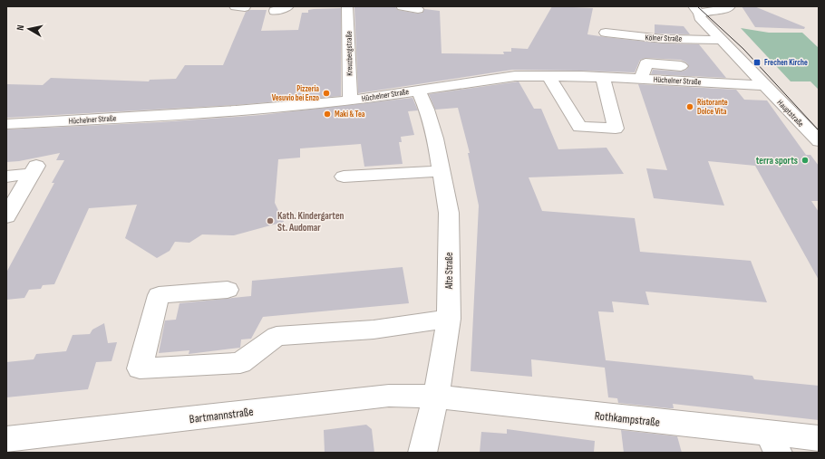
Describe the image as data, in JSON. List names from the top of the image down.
{
  "streets": {
    "street": [
      "Kölner Straße",
      "Kreuzbergstraße",
      "Hüchelner Straße",
      "Hauptstraße",
      "Alte Straße",
      "Bartmannstraße",
      "Rothkampstraße"
    ]
  },
  "crossings": [
    ["Kreuzbergstraße", "Hüchelner Straße"],
    ["Hüchelner Straße", "Hauptstraße"],
    ["Hüchelner Straße", "Alte Straße"],
    ["Alte Straße", "Bartmannstraße"],
    ["Alte Straße", "Rothkampstraße"],
    ["Bartmannstraße", "Rothkampstraße"]
  ],
  "places": {
    "transit": ["Frechen Kirche"],
    "other": [
      "Pizzeria Vesuvio bei Enzo",
      "Ristorante Dolce Vita",
      "Maki & Tea",
      "terra sports",
      "Kath. Kindergarten St. Audomar"
    ]
  },
  "north": "left"
}
